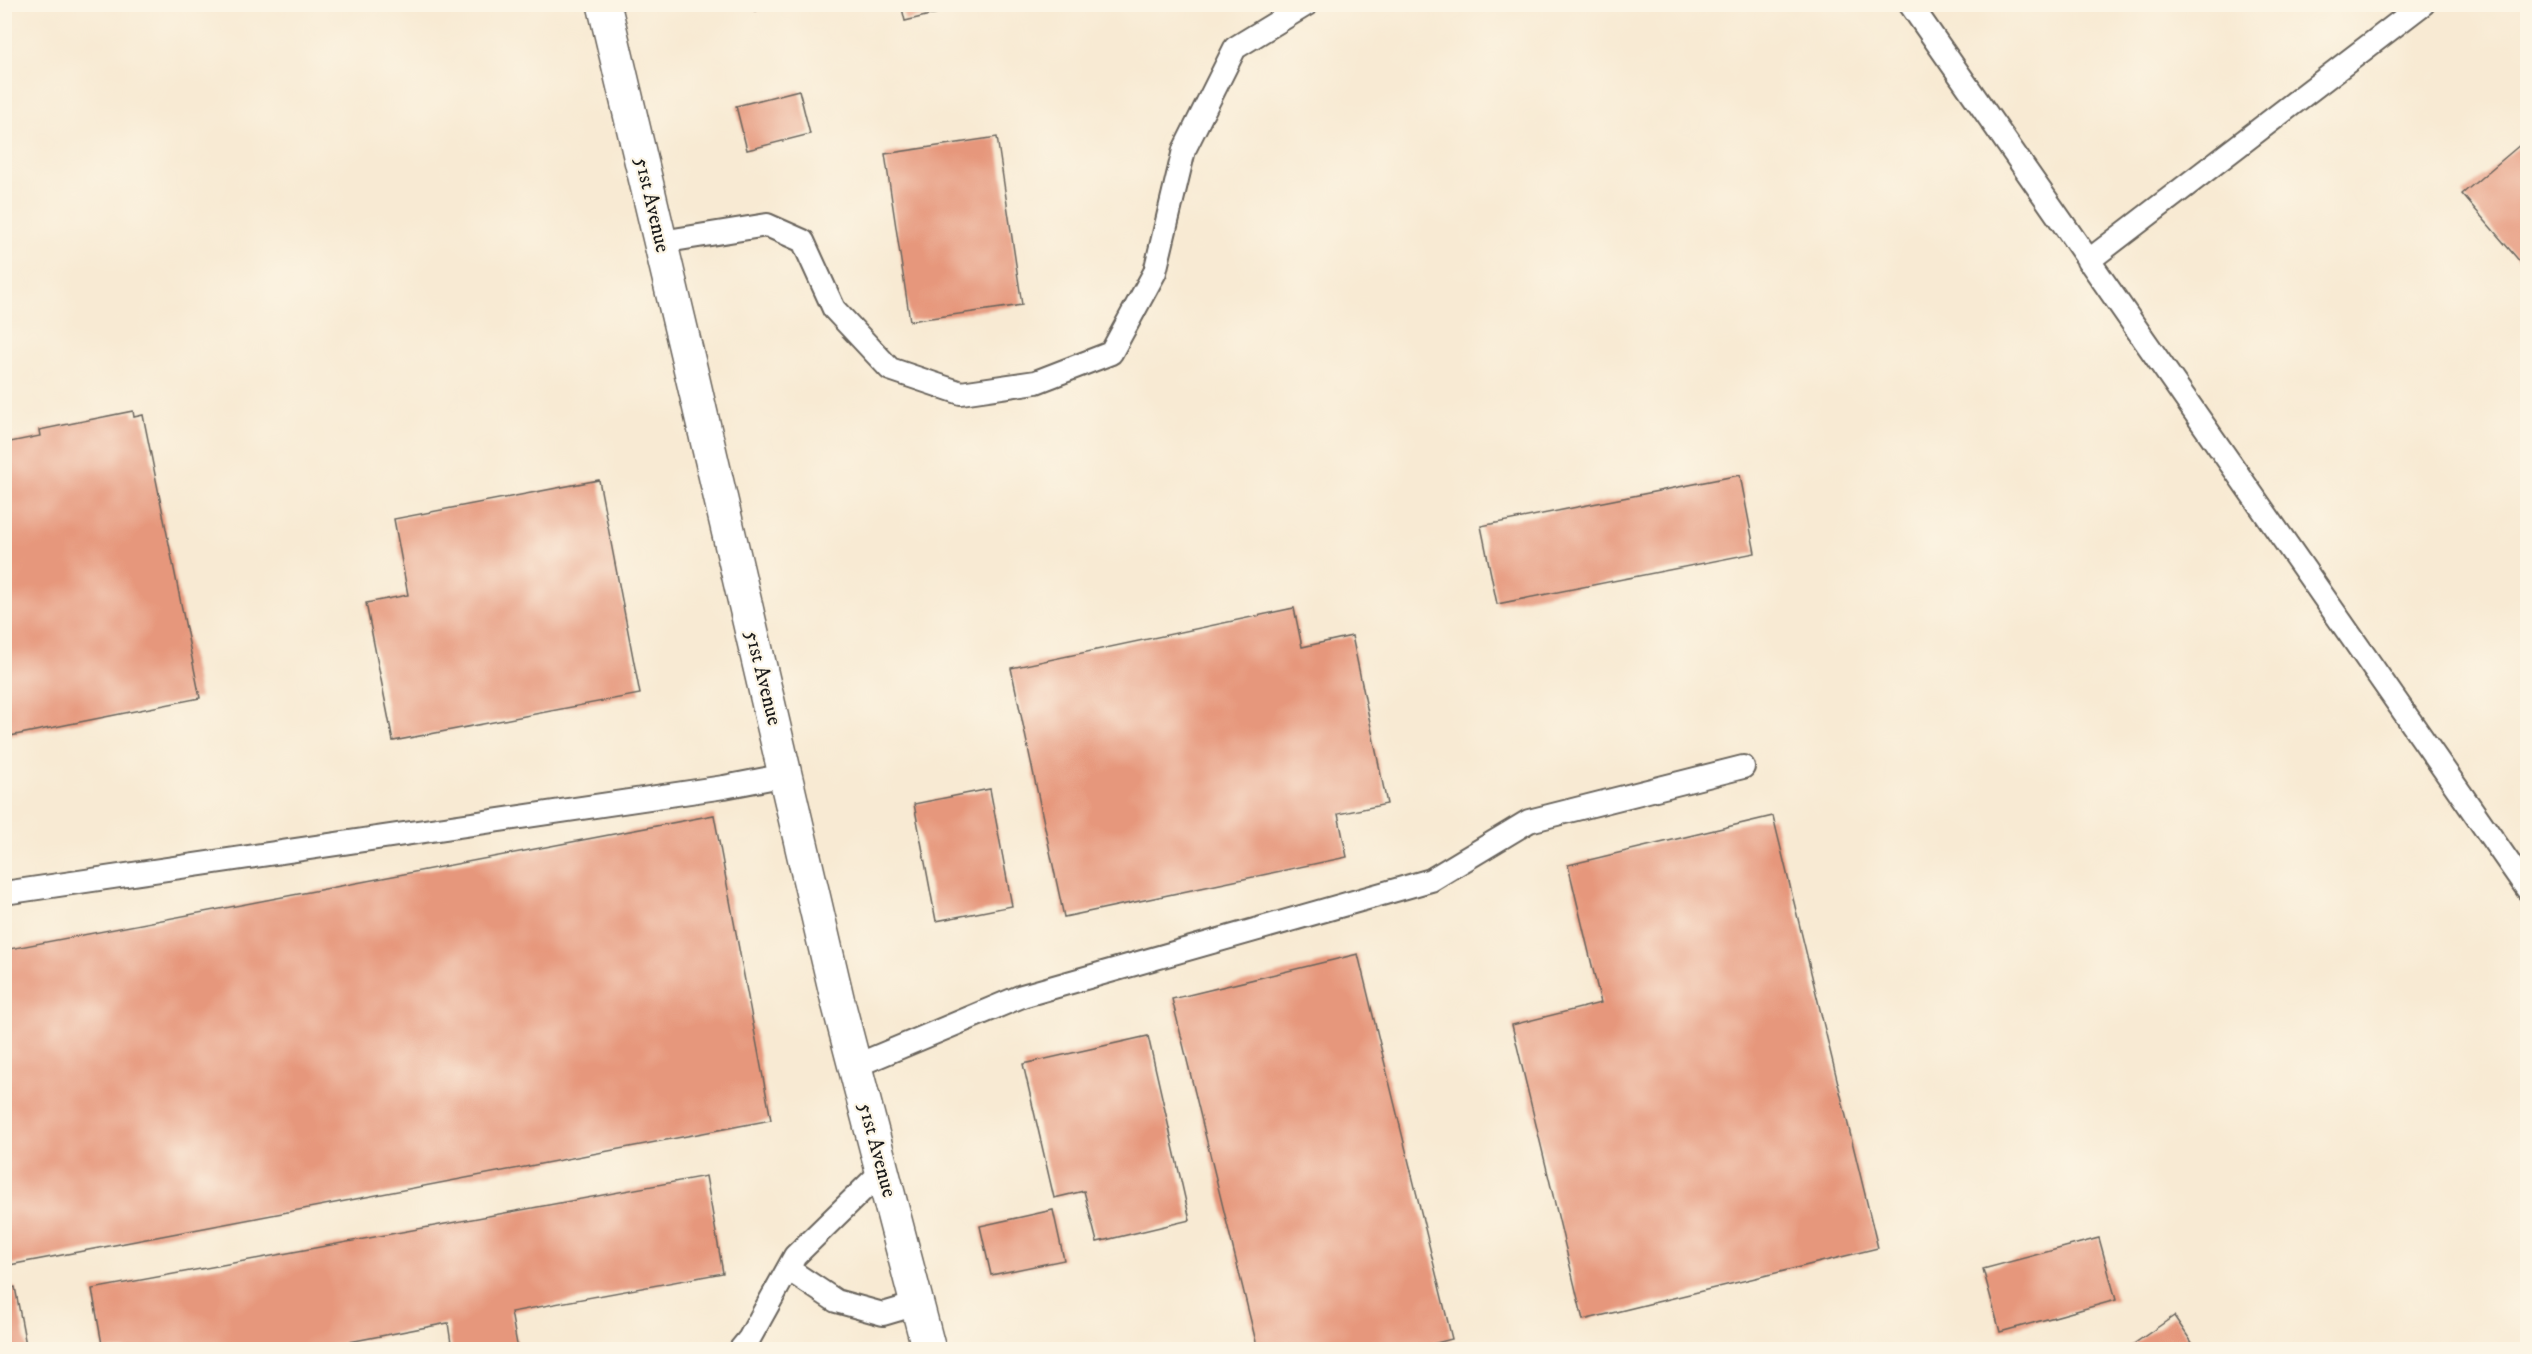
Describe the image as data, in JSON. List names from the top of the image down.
{
  "streets": {
    "street": ["51st Avenue"]
  }
}
